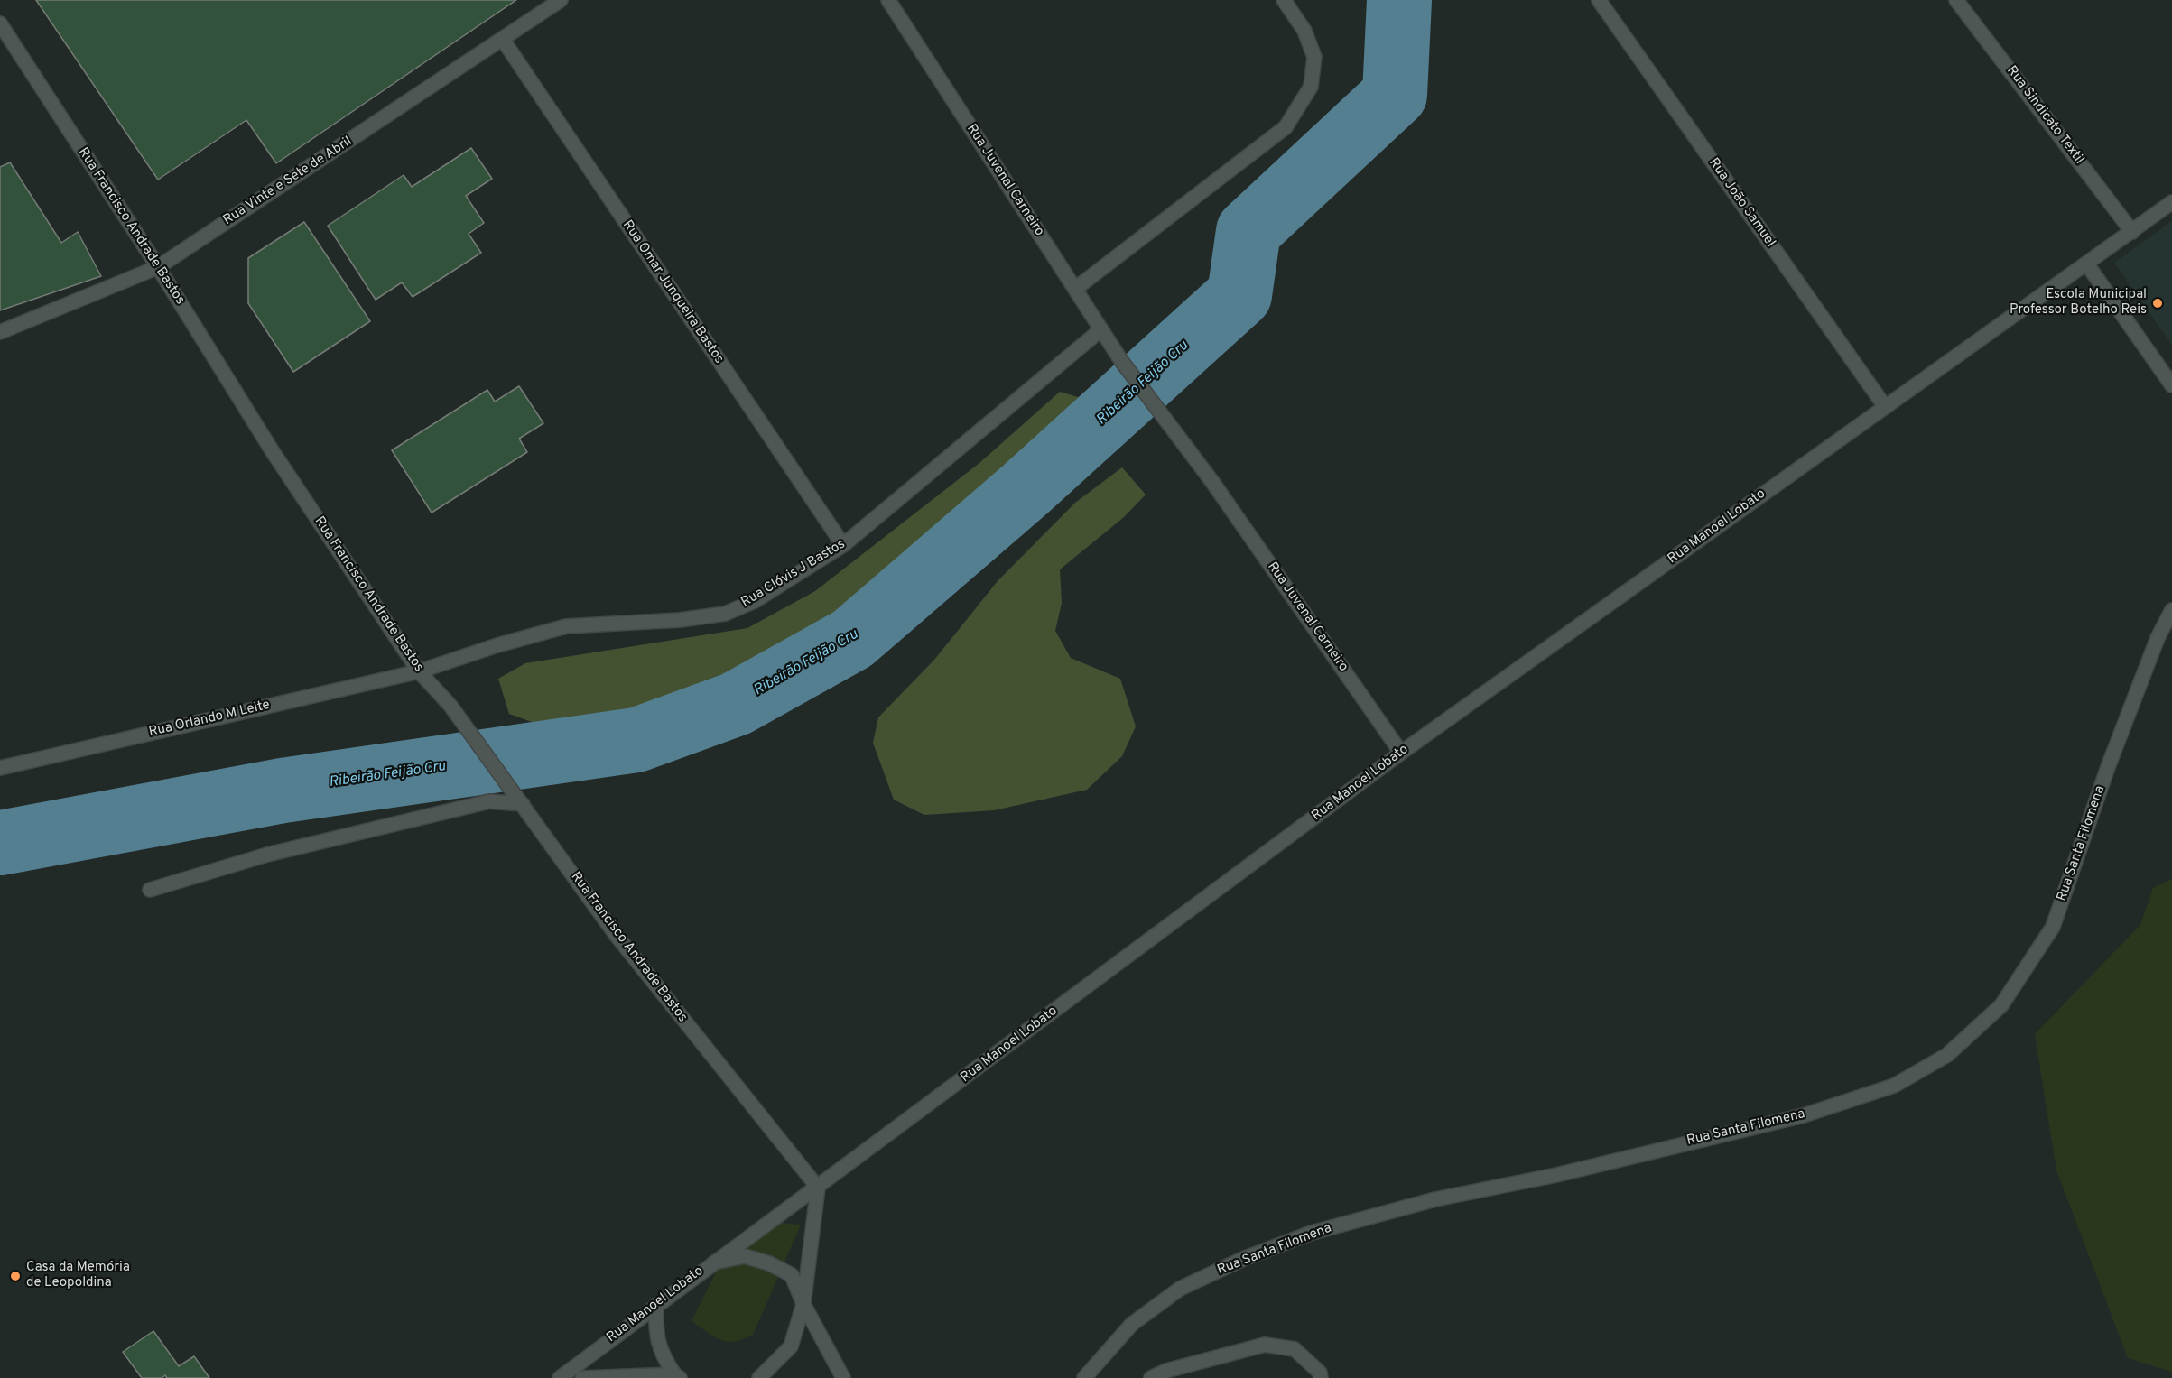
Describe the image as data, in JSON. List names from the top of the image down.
{
  "streets": {
    "street": [
      "Rua Sindicato Textil",
      "Rua Juvenal Carneiro",
      "Rua Vinte e Sete de Abril",
      "Rua João Samuel",
      "Rua Francisco Andrade Bastos",
      "Rua Omar Junqueira Bastos",
      "Rua Manoel Lobato",
      "Rua Clóvis J Bastos",
      "Rua Orlando M Leite",
      "Rua Santa Filomena"
    ]
  },
  "crossings": [
    ["Rua Sindicato Textil", "Rua Manoel Lobato"],
    ["Rua Juvenal Carneiro", "Rua Manoel Lobato"],
    ["Rua Juvenal Carneiro", "Rua Clóvis J Bastos"],
    ["Rua Vinte e Sete de Abril", "Rua Francisco Andrade Bastos"],
    ["Rua Vinte e Sete de Abril", "Rua Omar Junqueira Bastos"],
    ["Rua João Samuel", "Rua Manoel Lobato"],
    ["Rua Francisco Andrade Bastos", "Rua Manoel Lobato"],
    ["Rua Francisco Andrade Bastos", "Rua Clóvis J Bastos"],
    ["Rua Francisco Andrade Bastos", "Rua Orlando M Leite"],
    ["Rua Omar Junqueira Bastos", "Rua Clóvis J Bastos"],
    ["Rua Clóvis J Bastos", "Rua Orlando M Leite"]
  ],
  "water": ["Ribeirão Feijão Cru"],
  "places": ["Escola Municipal Professor Botelho Reis", "Casa da Memória de Leopoldina"]
}
